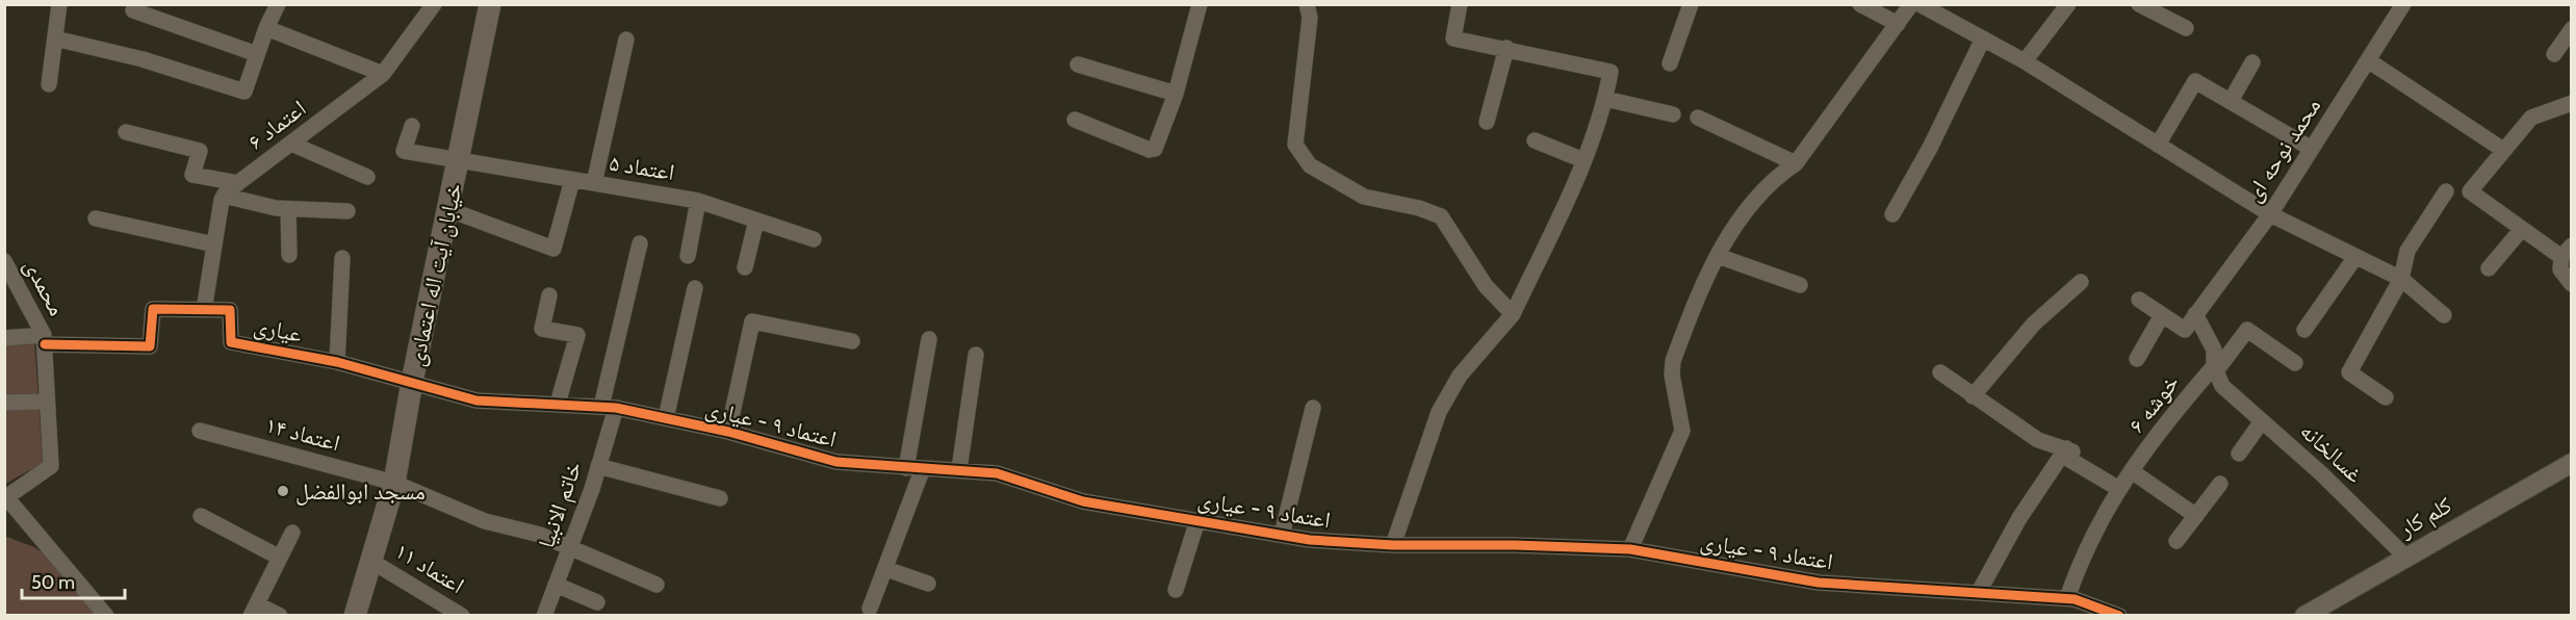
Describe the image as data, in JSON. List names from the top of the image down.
{
  "streets": {
    "main road": ["خیابان آیت اله اعتمادی"],
    "street": [
      "اعتماد ۶",
      "محمد نوحه ای",
      "اعتماد ۵",
      "محمدی",
      "عیاری",
      "خوشه ۶",
      "اعتماد ۹ - عیاری",
      "اعتماد ۱۴",
      "غسالخانه",
      "خاتم الانبیا",
      "کلم کار",
      "اعتماد ۱۱"
    ]
  },
  "crossings": [
    ["اعتماد ۵", "خیابان آیت اله اعتمادی"],
    ["خیابان آیت اله اعتمادی", "اعتماد ۹ - عیاری"],
    ["خیابان آیت اله اعتمادی", "اعتماد ۱۴"],
    ["خیابان آیت اله اعتمادی", "اعتماد ۱۱"],
    ["عیاری", "اعتماد ۹ - عیاری"],
    ["خوشه ۶", "اعتماد ۹ - عیاری"],
    ["خوشه ۶", "غسالخانه"],
    ["اعتماد ۹ - عیاری", "خاتم الانبیا"],
    ["اعتماد ۱۴", "خاتم الانبیا"],
    ["غسالخانه", "کلم کار"]
  ],
  "places": ["مسجد ابوالفضل"],
  "scale_bar": "50 m"
}
